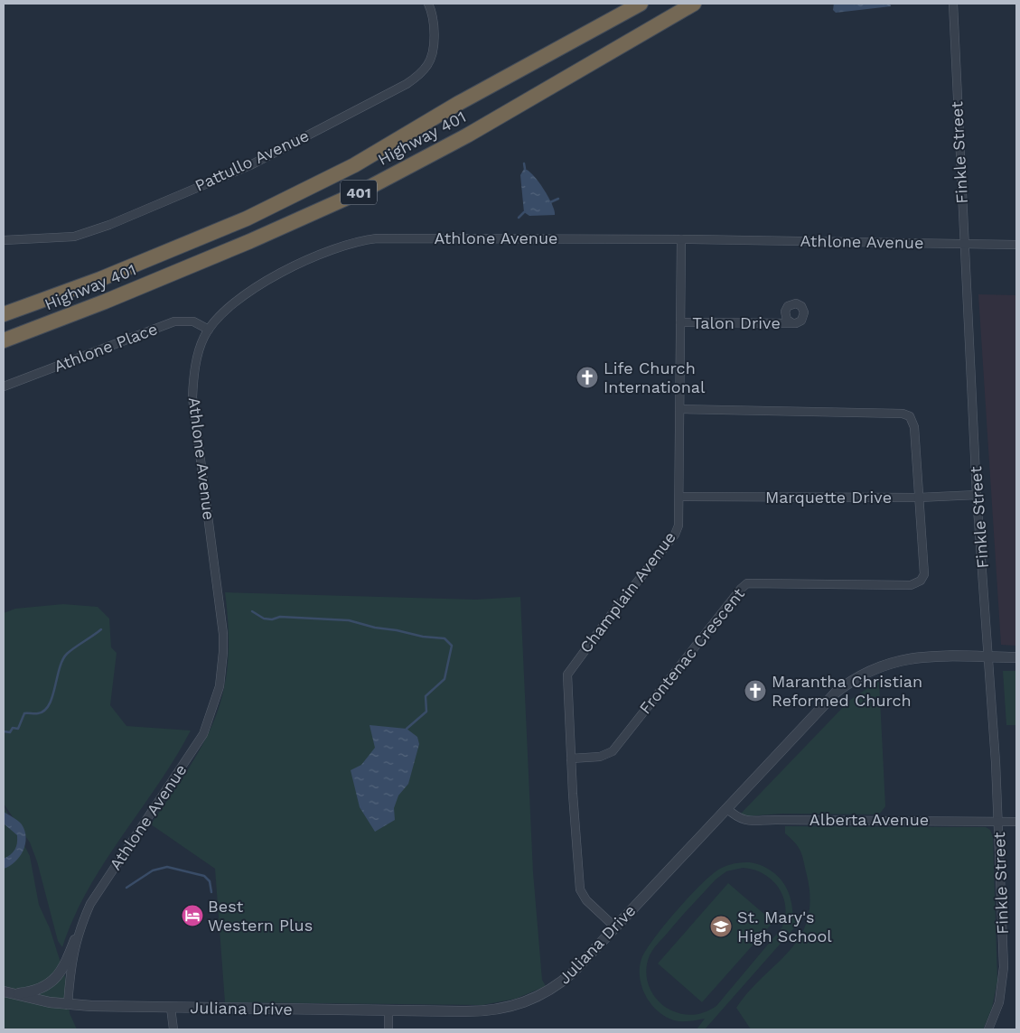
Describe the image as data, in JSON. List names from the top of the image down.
{
  "streets": {
    "highway": ["Highway 401", "401"],
    "street": [
      "Finkle Street",
      "Pattullo Avenue",
      "Athlone Avenue",
      "Talon Drive",
      "Athlone Place",
      "Marquette Drive",
      "Champlain Avenue",
      "Frontenac Crescent",
      "Alberta Avenue",
      "Juliana Drive"
    ]
  },
  "crossings": [
    ["Finkle Street", "Athlone Avenue"],
    ["Finkle Street", "Marquette Drive"],
    ["Finkle Street", "Alberta Avenue"],
    ["Finkle Street", "Juliana Drive"],
    ["Athlone Avenue", "Athlone Place"],
    ["Athlone Avenue", "Champlain Avenue"],
    ["Athlone Avenue", "Juliana Drive"],
    ["Talon Drive", "Champlain Avenue"],
    ["Marquette Drive", "Champlain Avenue"],
    ["Marquette Drive", "Frontenac Crescent"],
    ["Champlain Avenue", "Frontenac Crescent"],
    ["Champlain Avenue", "Juliana Drive"],
    ["Alberta Avenue", "Juliana Drive"]
  ],
  "places": {
    "church": ["Life Church International", "Marantha Christian Reformed Church"],
    "hotel": ["Best Western Plus"],
    "school or university": ["St. Mary's High School"]
  }
}
